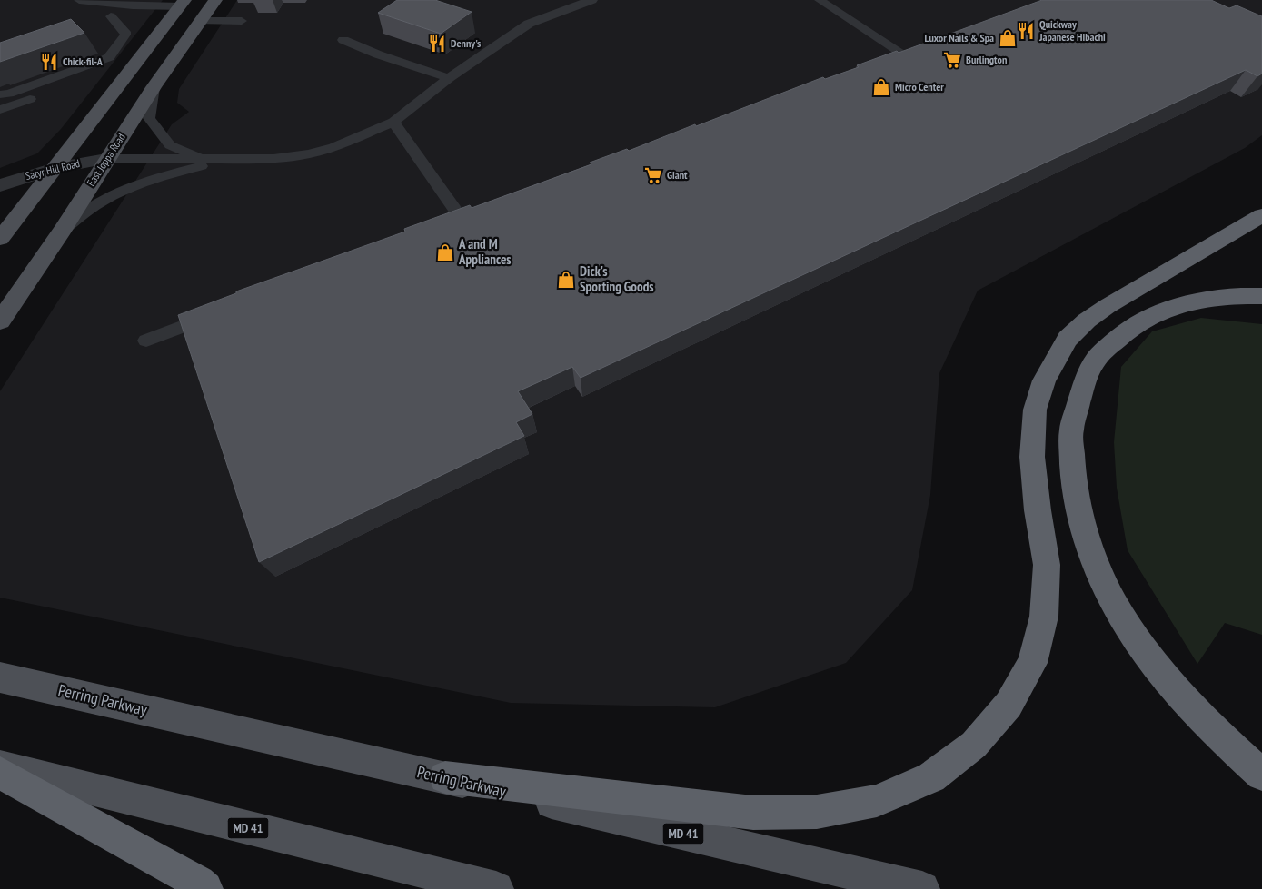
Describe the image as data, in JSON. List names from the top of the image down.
{
  "streets": {
    "main road": ["East Joppa Road", "Perring Parkway", "MD 41"],
    "street": ["Satyr Hill Road"]
  },
  "crossings": [
    ["East Joppa Road", "Satyr Hill Road"]
  ],
  "places": {
    "restaurant": ["Quickway Japanese Hibachi", "Denny's", "Chick-fil-A"],
    "shop": [
      "Luxor Nails & Spa",
      "Micro Center",
      "A and M Appliances",
      "Dick's Sporting Goods"
    ],
    "supermarket": ["Burlington", "Giant"]
  }
}
